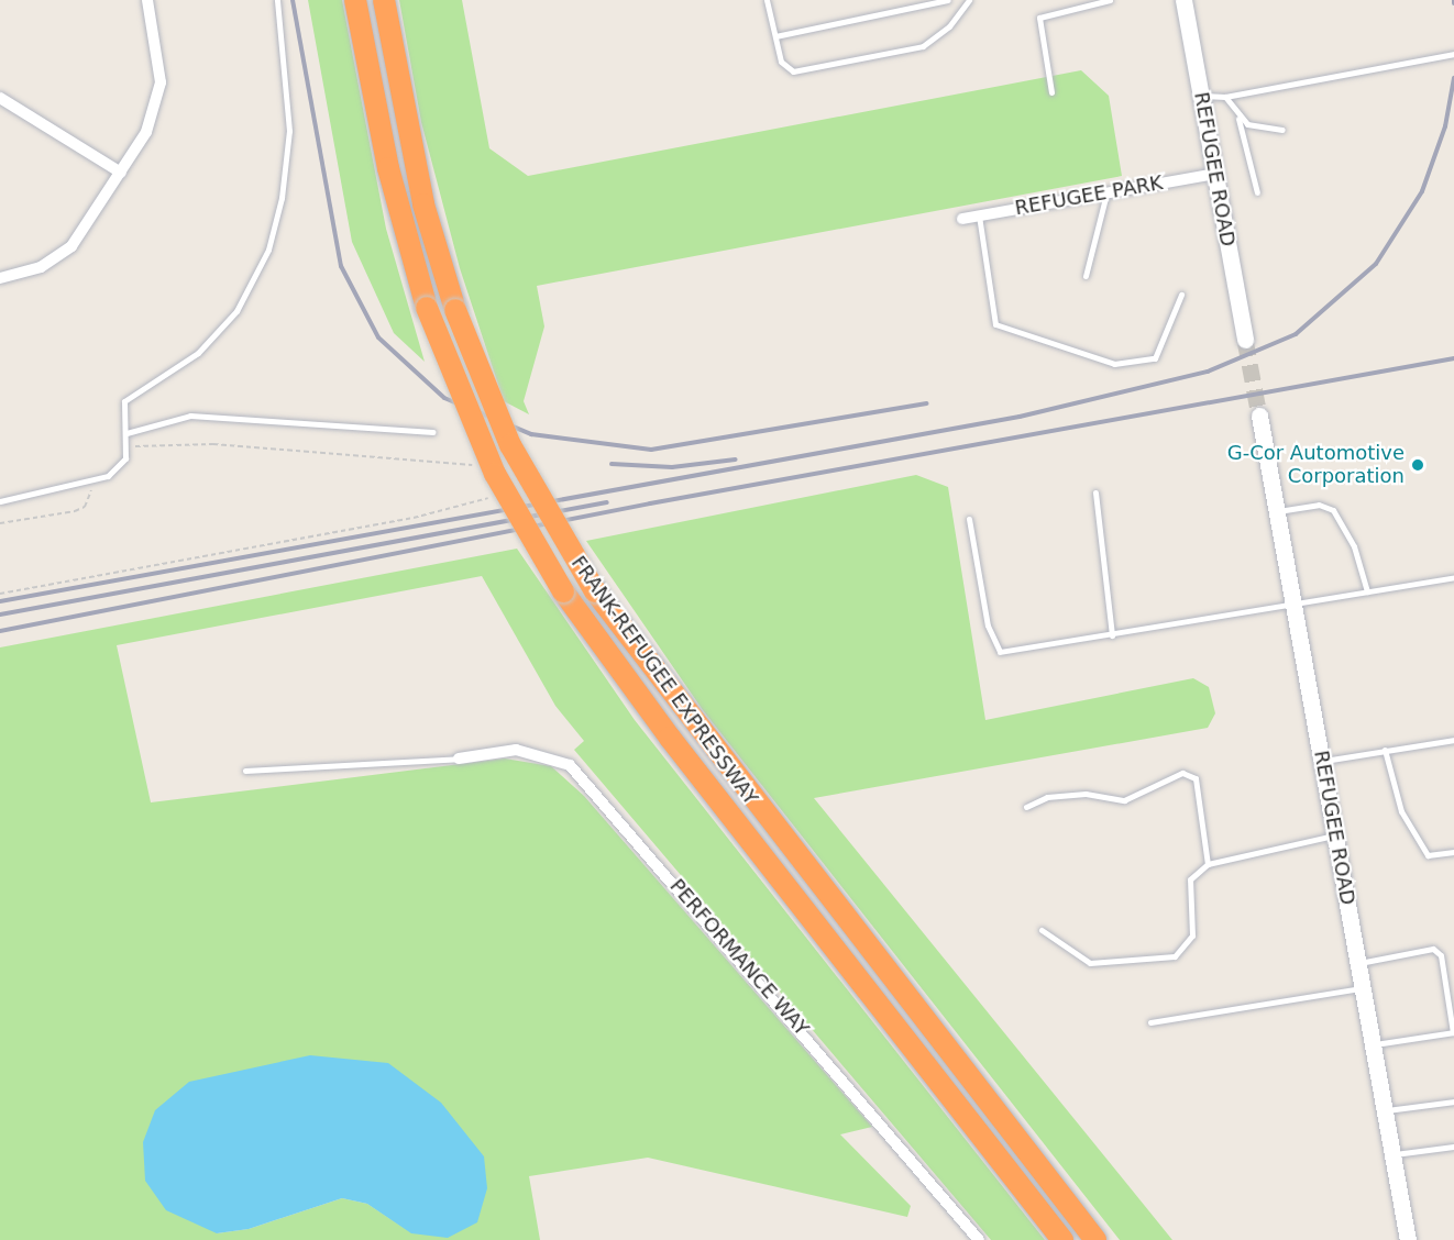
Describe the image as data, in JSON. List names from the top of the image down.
{
  "streets": {
    "highway": ["FRANK-REFUGEE EXPRESSWAY"],
    "main road": ["REFUGEE ROAD"],
    "street": ["REFUGEE PARK", "PERFORMANCE WAY"]
  },
  "crossings": [
    ["REFUGEE ROAD", "REFUGEE PARK"]
  ],
  "places": ["G-Cor Automotive Corporation"]
}
